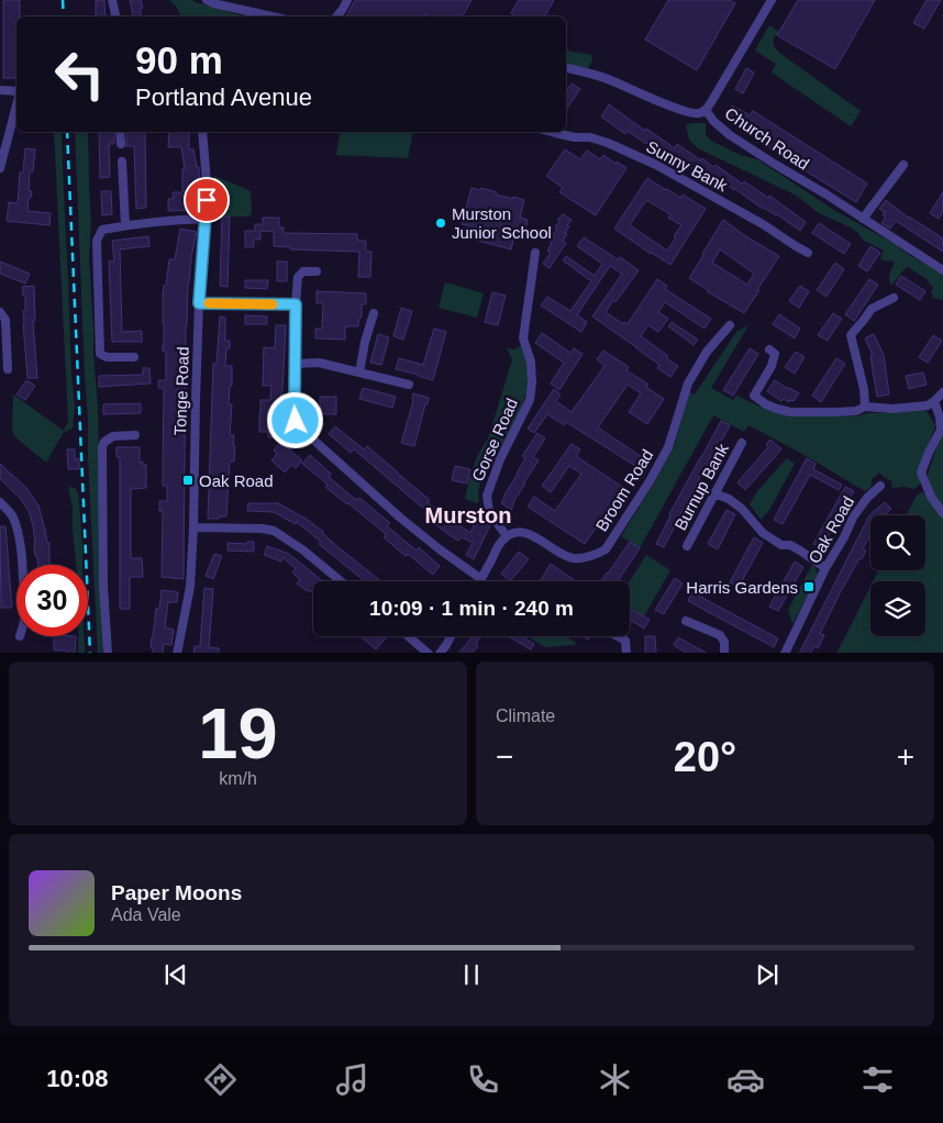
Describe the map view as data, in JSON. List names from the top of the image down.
{
  "streets": {
    "street": [
      "Church Road",
      "Sunny Bank",
      "Tonge Road",
      "Gorse Road",
      "Burnup Bank",
      "Broom Road",
      "Oak Road"
    ]
  },
  "crossings": [
    ["Gorse Road", "Broom Road"]
  ],
  "districts": ["Murston"],
  "places": {
    "other": ["Murston Junior School"],
    "transit": ["Oak Road", "Harris Gardens"]
  },
  "page": {
    "turn": ["90 m", "Portland Avenue"],
    "limit": "30",
    "trip": "10:09 · 1 min · 240 m",
    "tile": [
      ["19", "km/h"],
      "Climate"
    ],
    "heat": ["−", "20°", "+"],
    "song": ["Paper Moons", "Ada Vale"],
    "tabs": "10:08"
  }
}
